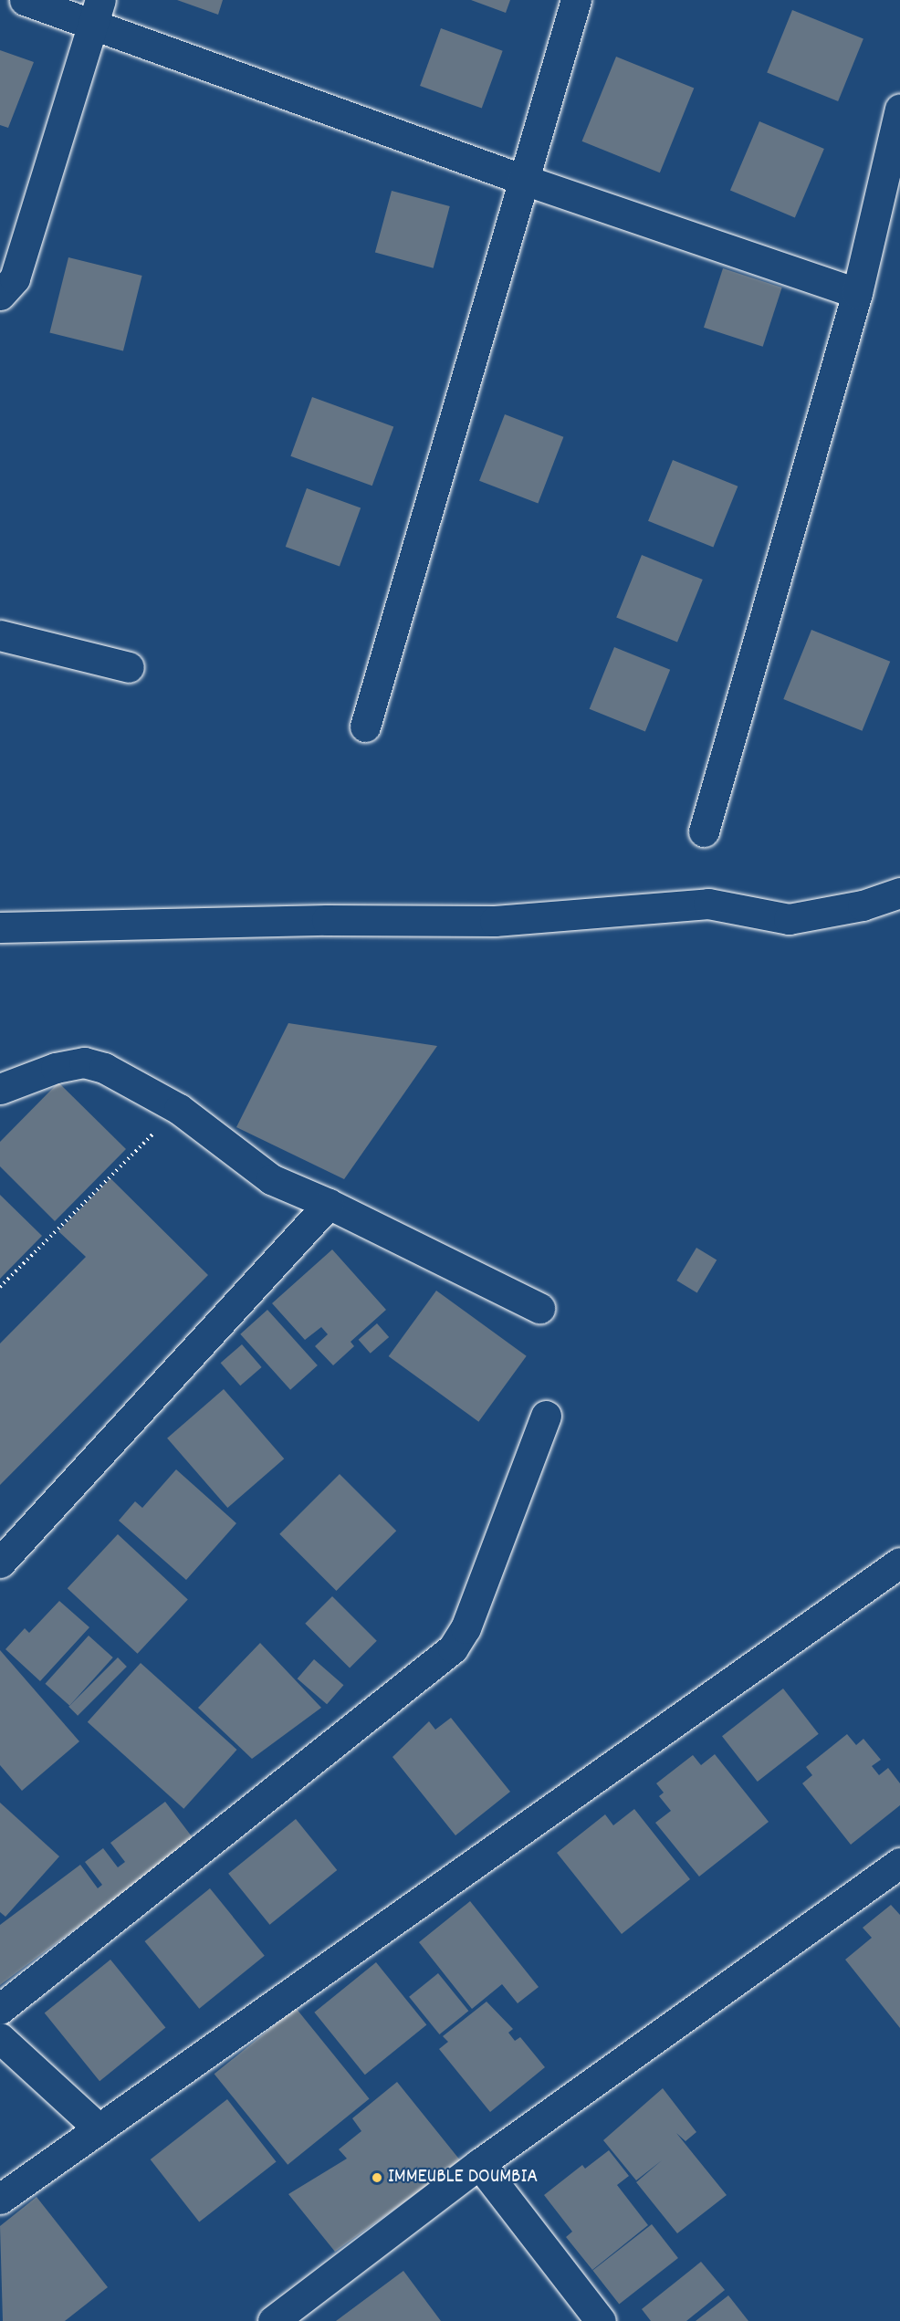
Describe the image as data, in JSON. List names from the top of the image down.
{
  "places": ["IMMEUBLE DOUMBIA"]
}
